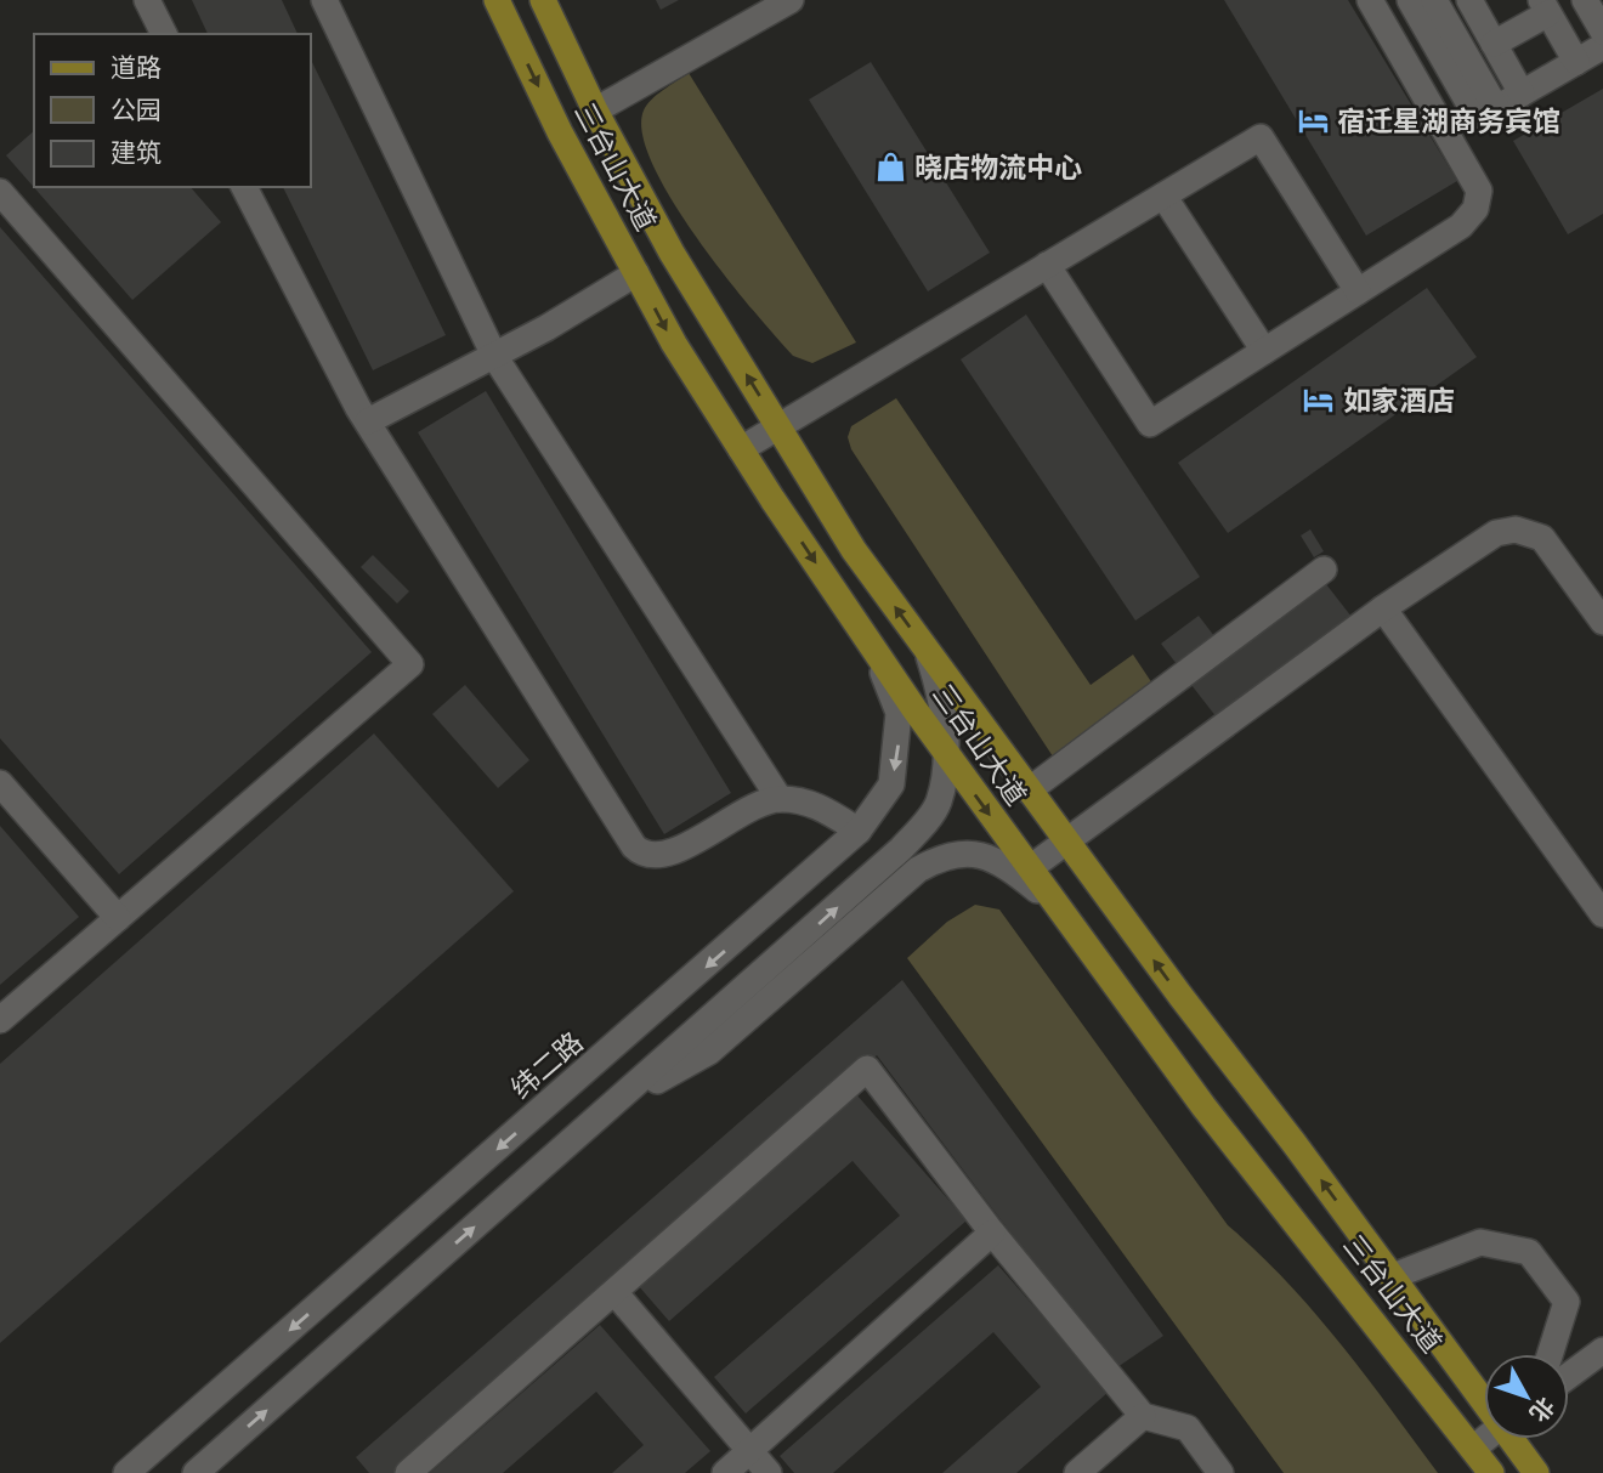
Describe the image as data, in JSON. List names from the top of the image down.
{
  "streets": {
    "main road": ["三台山大道"],
    "street": ["纬二路"]
  },
  "crossings": [
    ["三台山大道", "纬二路"]
  ],
  "places": {
    "hotel": ["宿迁星湖商务宾馆", "如家酒店"],
    "shop": ["晓店物流中心"]
  },
  "legend": ["道路", "公园", "建筑"],
  "north": "bottom right"
}
